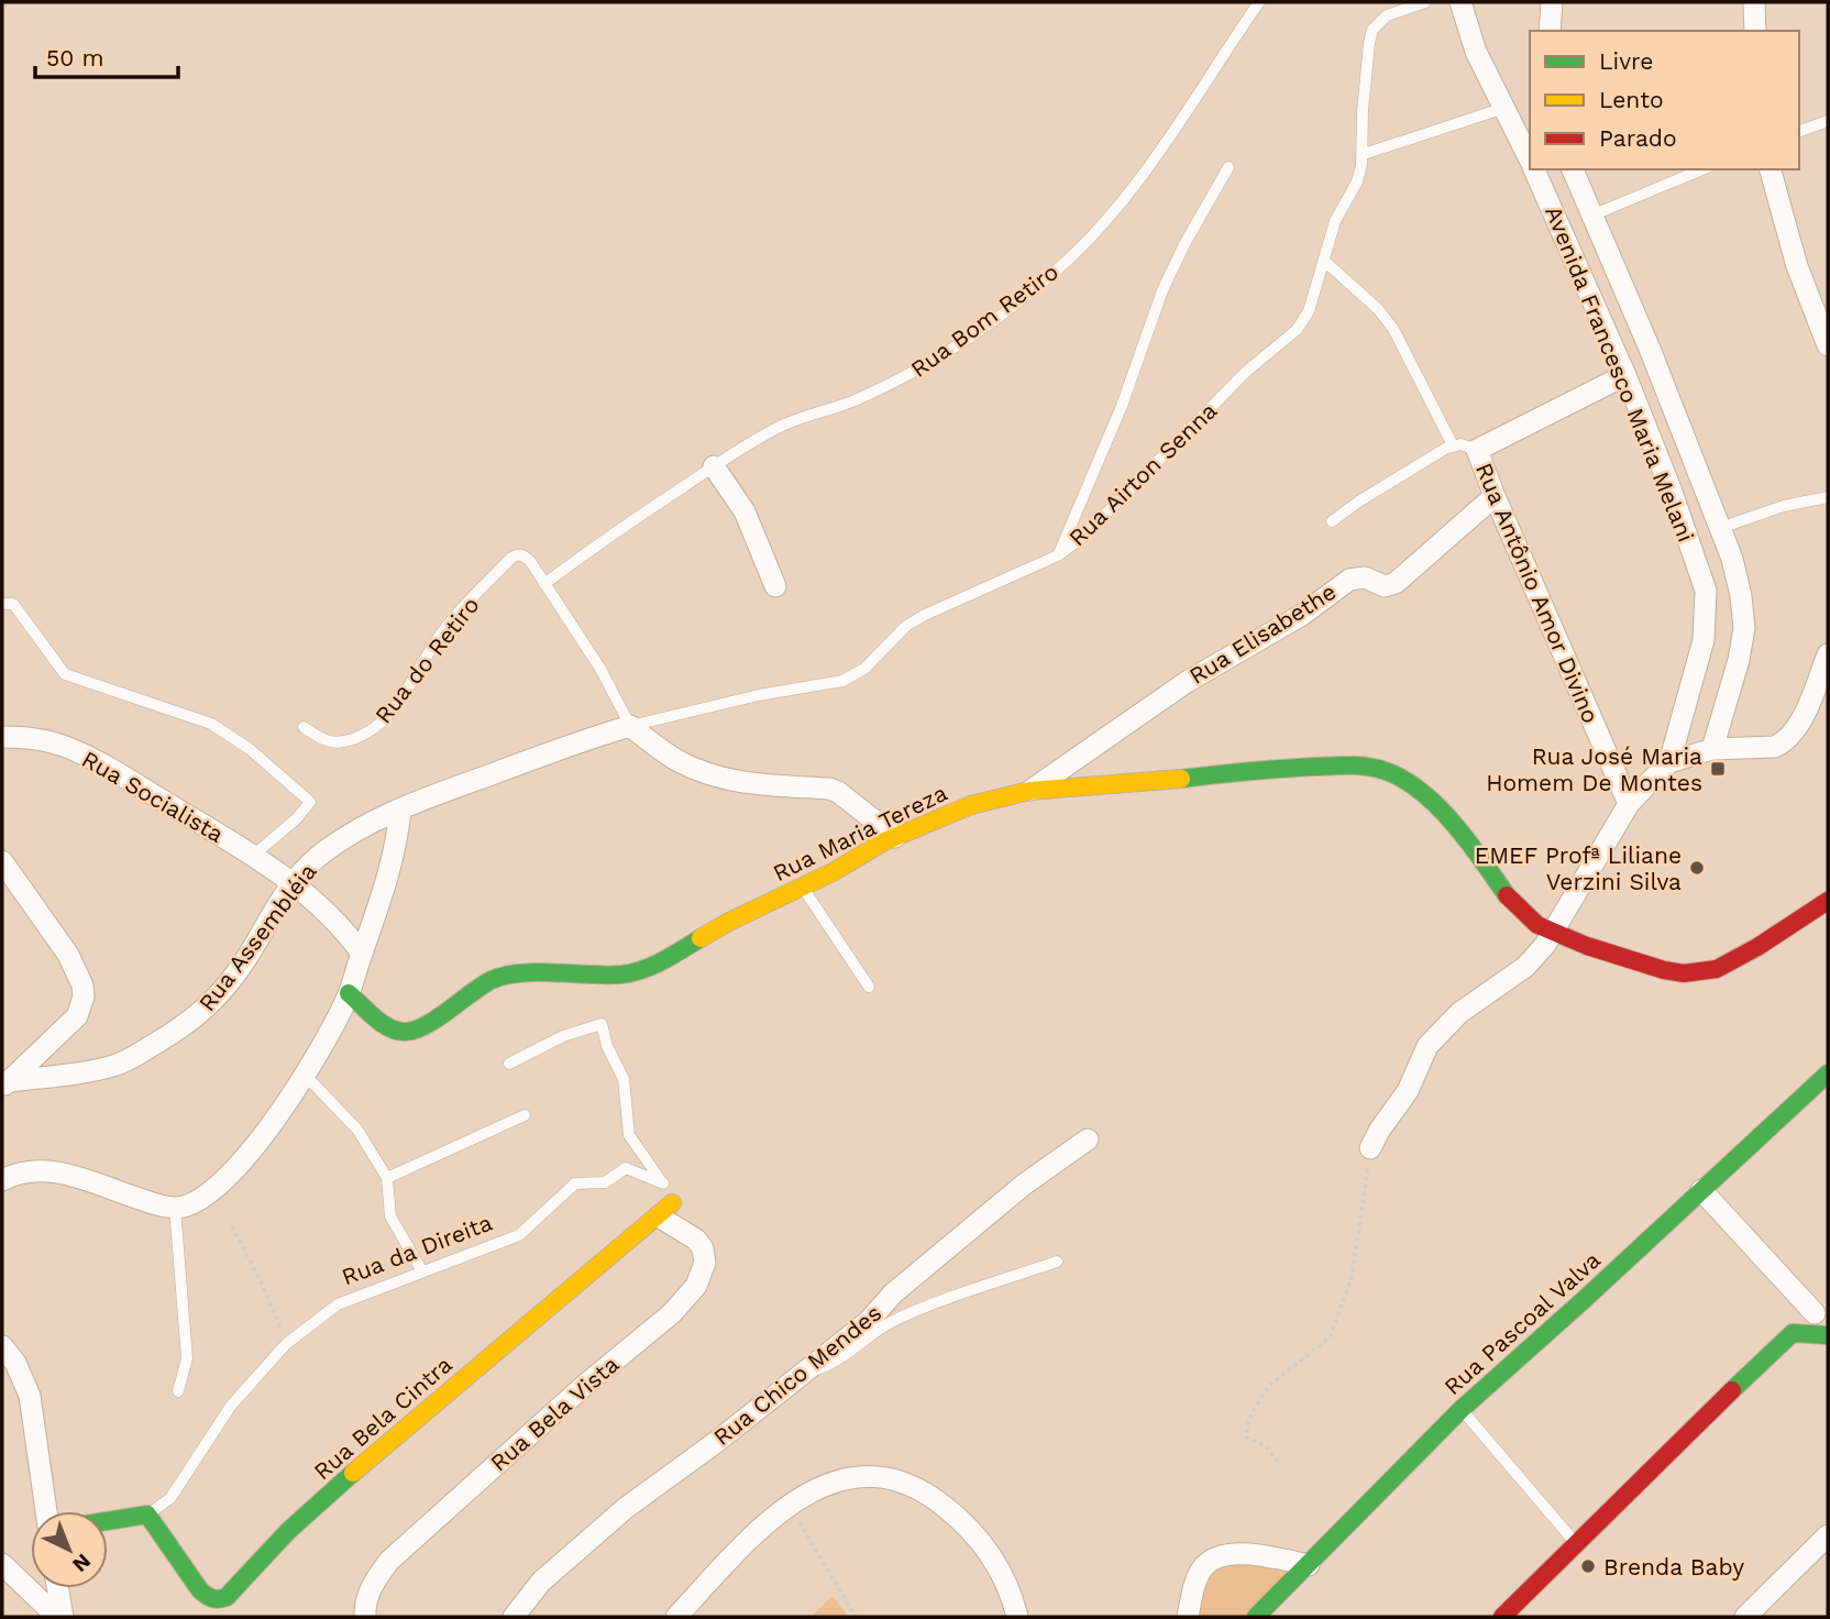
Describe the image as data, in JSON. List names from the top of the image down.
{
  "streets": {
    "street": [
      "Avenida Francesco Maria Melani",
      "Rua Antônio Amor Divino",
      "Rua Elisabethe",
      "Rua Socialista",
      "Rua Maria Tereza",
      "Rua Assembléia",
      "Rua Pascoal Valva",
      "Rua Chico Mendes",
      "Rua Bela Vista",
      "Rua Bela Cintra"
    ],
    "lane": [
      "Rua Bom Retiro",
      "Rua Airton Senna",
      "Rua do Retiro",
      "Rua da Direita"
    ]
  },
  "crossings": [
    ["Rua Bom Retiro", "Rua do Retiro"],
    ["Avenida Francesco Maria Melani", "Rua Antônio Amor Divino"],
    ["Rua Airton Senna", "Rua do Retiro"],
    ["Rua Airton Senna", "Rua Assembléia"],
    ["Rua Antônio Amor Divino", "Rua Elisabethe"],
    ["Rua Elisabethe", "Rua Maria Tereza"],
    ["Rua do Retiro", "Rua Assembléia"],
    ["Rua Socialista", "Rua Assembléia"],
    ["Rua da Direita", "Rua Bela Cintra"],
    ["Rua Bela Vista", "Rua Bela Cintra"]
  ],
  "places": {
    "transit": ["Rua José Maria Homem De Montes"],
    "other": ["EMEF Profª Liliane Verzini Silva", "Brenda Baby"]
  },
  "legend": ["Livre", "Lento", "Parado"],
  "scale_bar": "50 m",
  "north": "bottom right"
}
